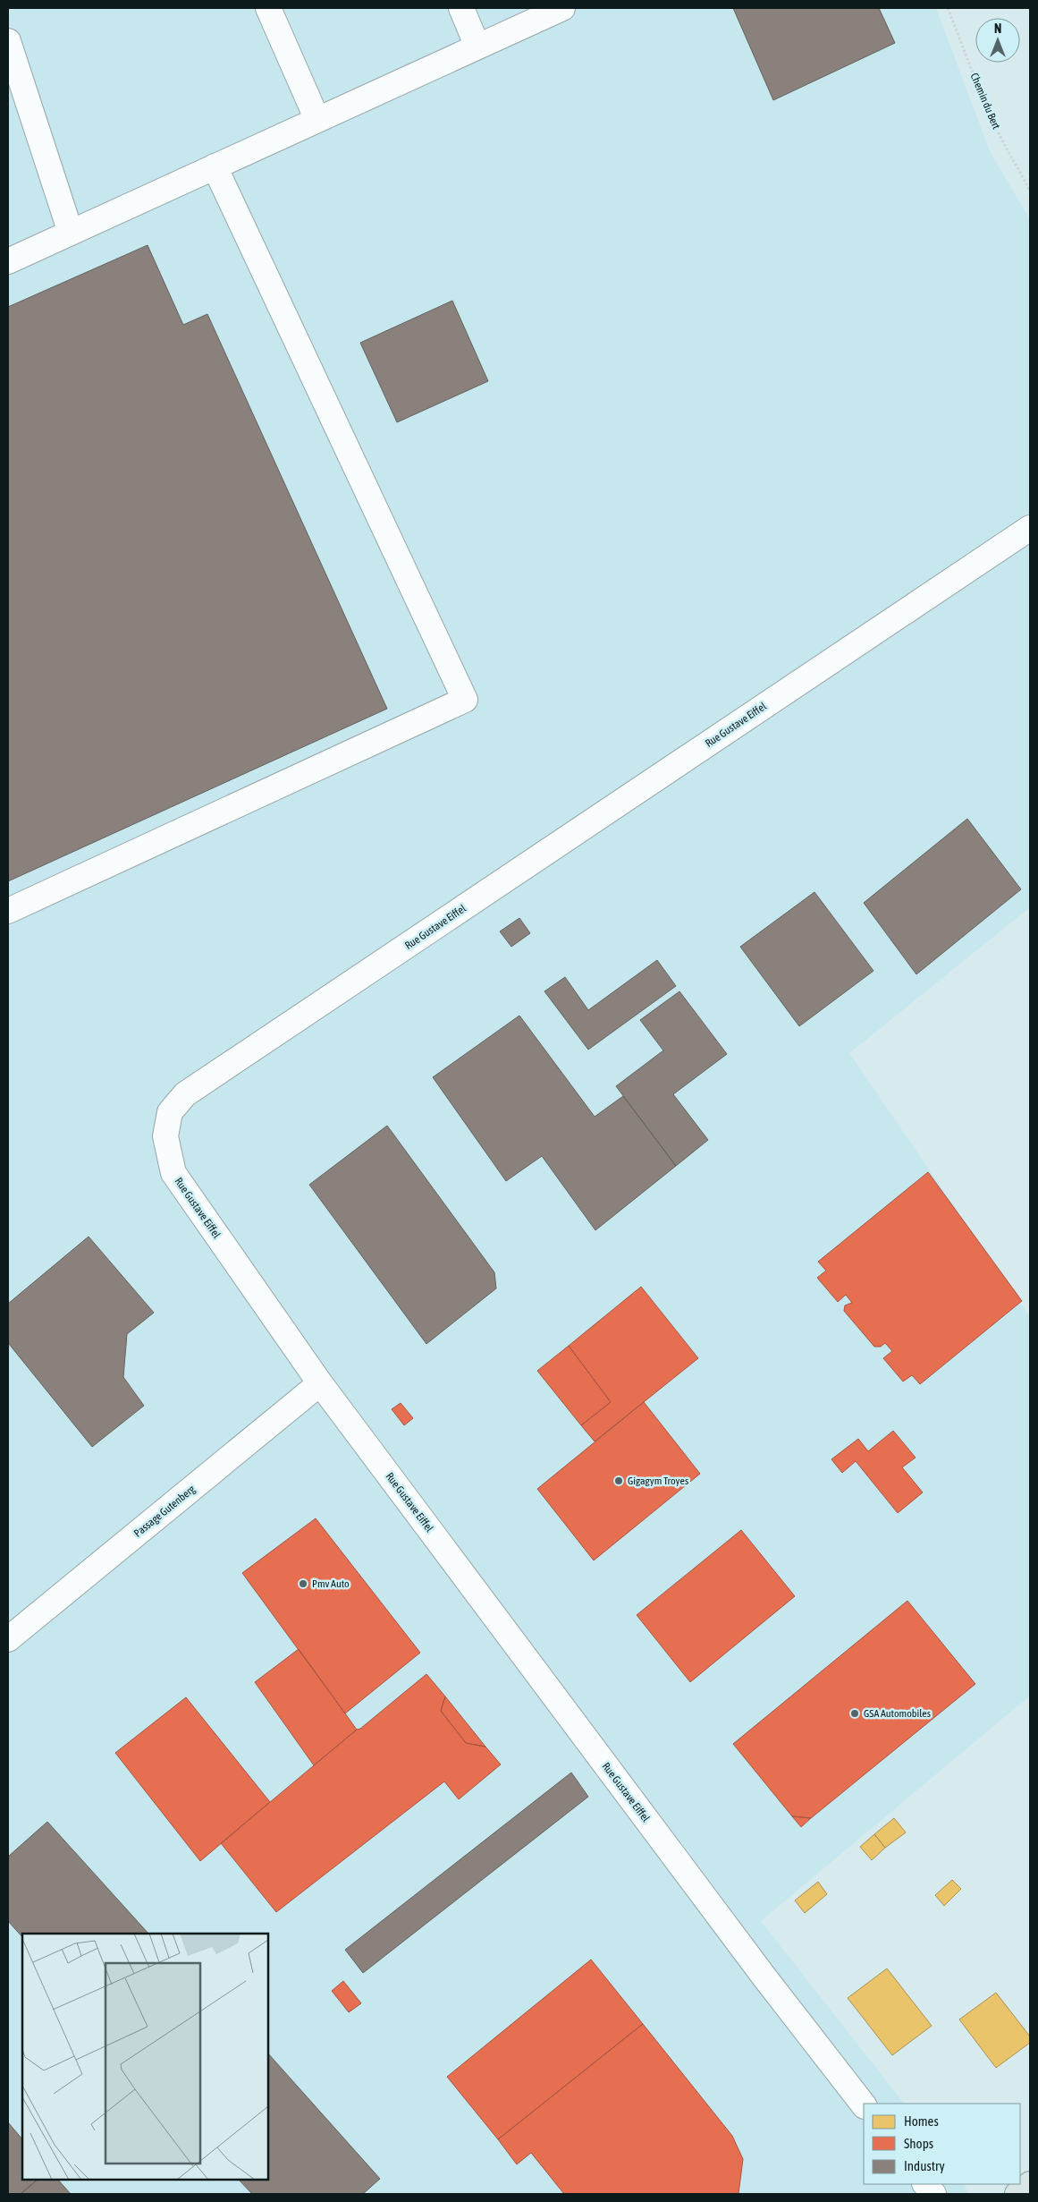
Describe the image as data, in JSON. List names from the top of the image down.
{
  "streets": {
    "street": ["Rue Gustave Eiffel", "Passage Gutenberg"],
    "path": ["Chemin du Bert"]
  },
  "crossings": [
    ["Rue Gustave Eiffel", "Passage Gutenberg"]
  ],
  "places": ["Gigagym Troyes", "Pmv Auto", "GSA Automobiles"],
  "legend": ["Homes", "Shops", "Industry"],
  "north": "top"
}
